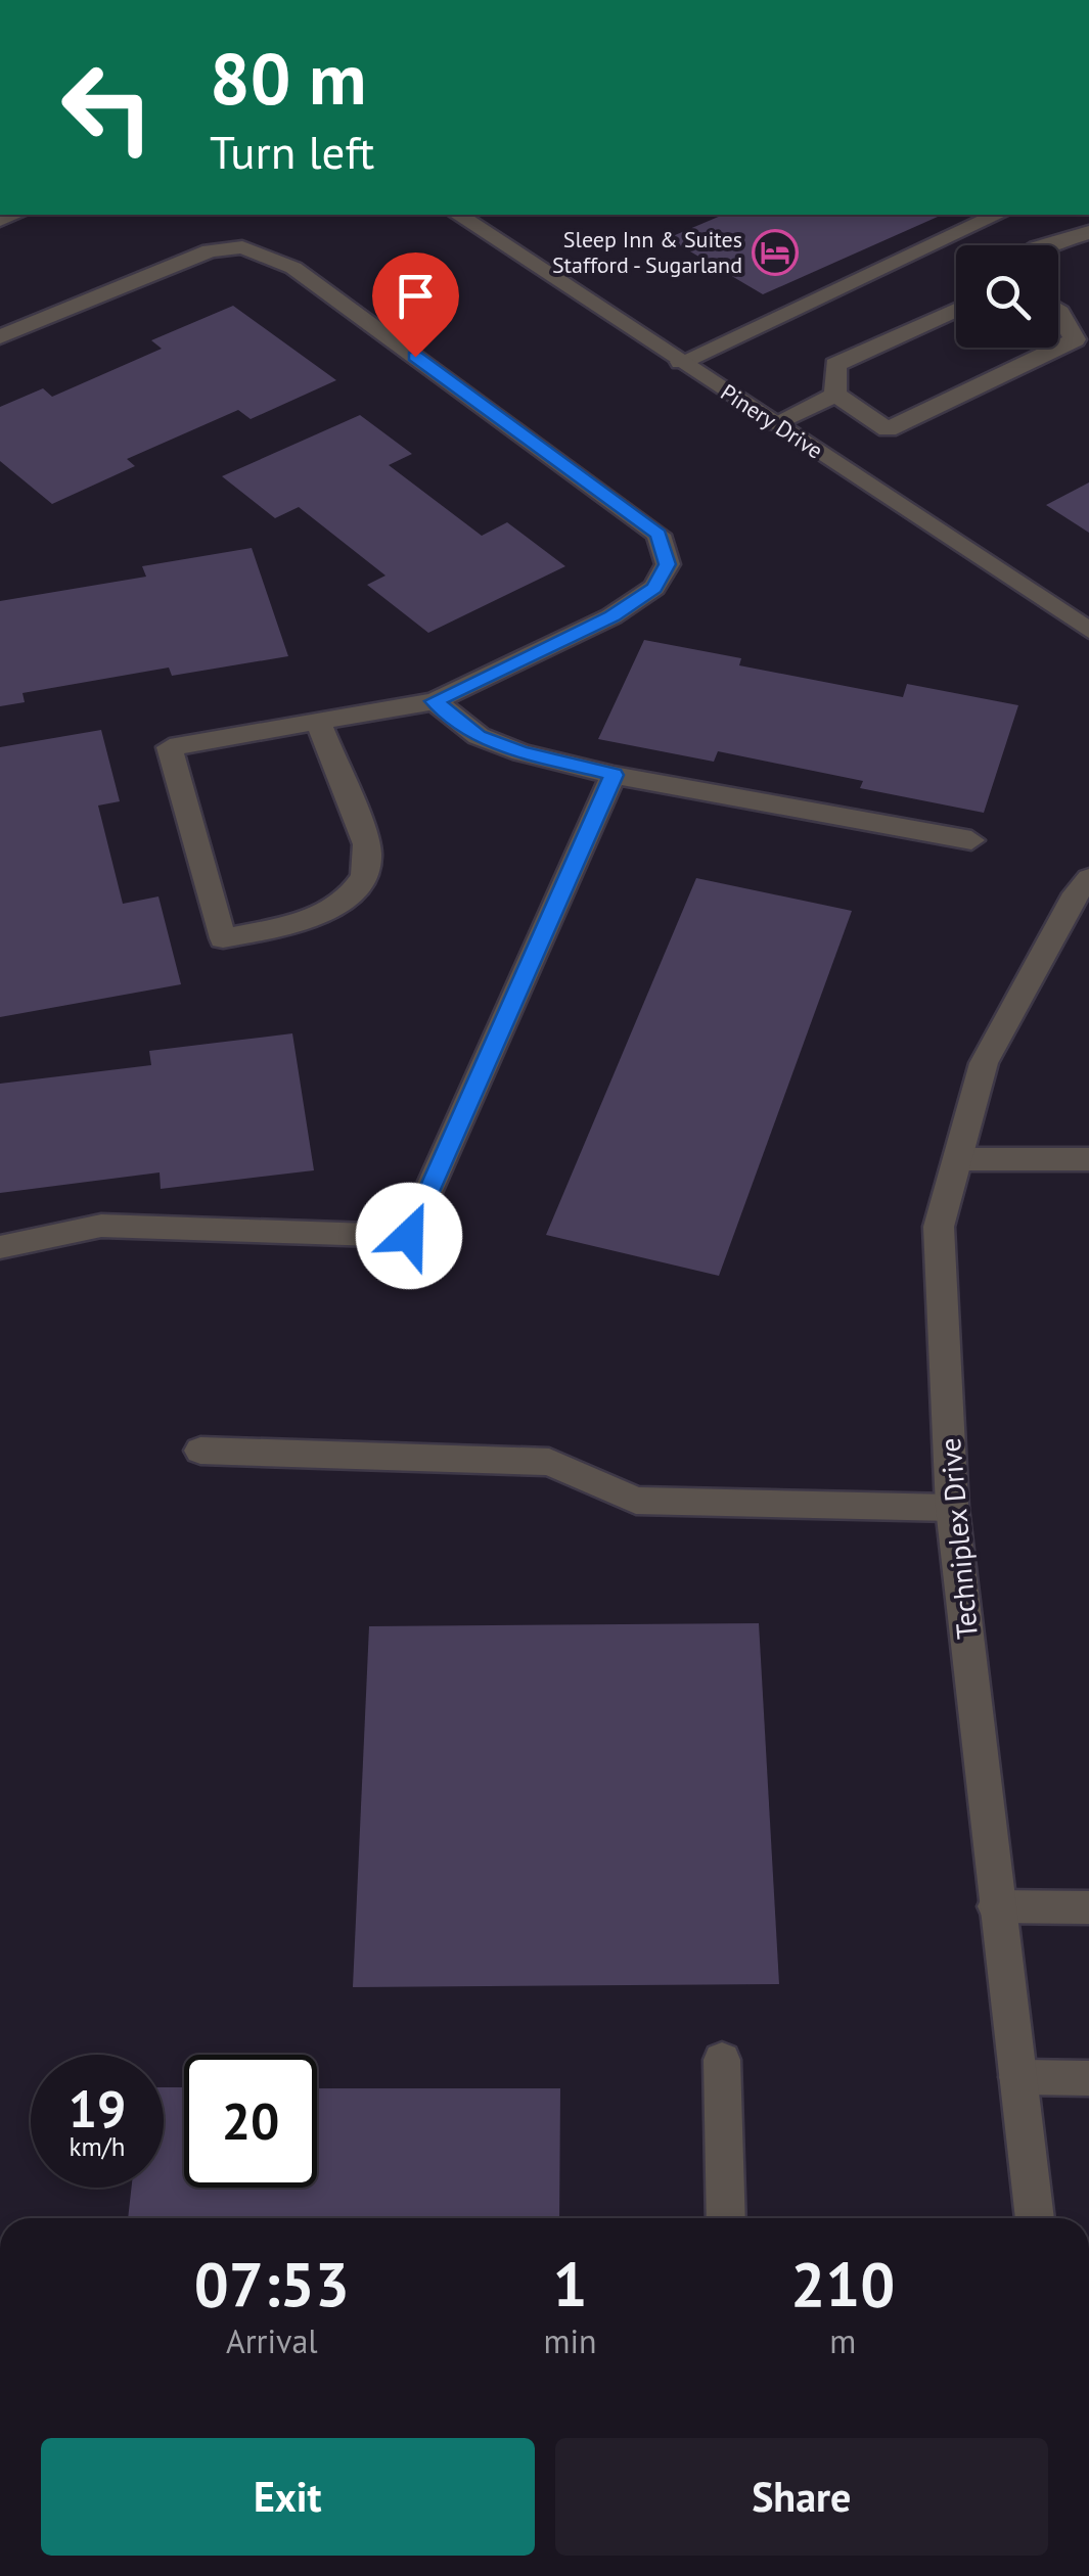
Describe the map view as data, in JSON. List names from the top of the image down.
{
  "streets": {
    "street": ["Pinery Drive", "Techniplex Drive"]
  },
  "places": {
    "hotel": ["Sleep Inn & Suites Stafford - Sugarland"]
  },
  "page": {
    "turn": ["80 m", "Turn left"],
    "speed": "19 km/h",
    "limit": "20",
    "eta": [
      "07:53",
      "Arrival",
      "1",
      "min",
      "210",
      "m"
    ],
    "buttons": ["Exit", "Share"]
  }
}
